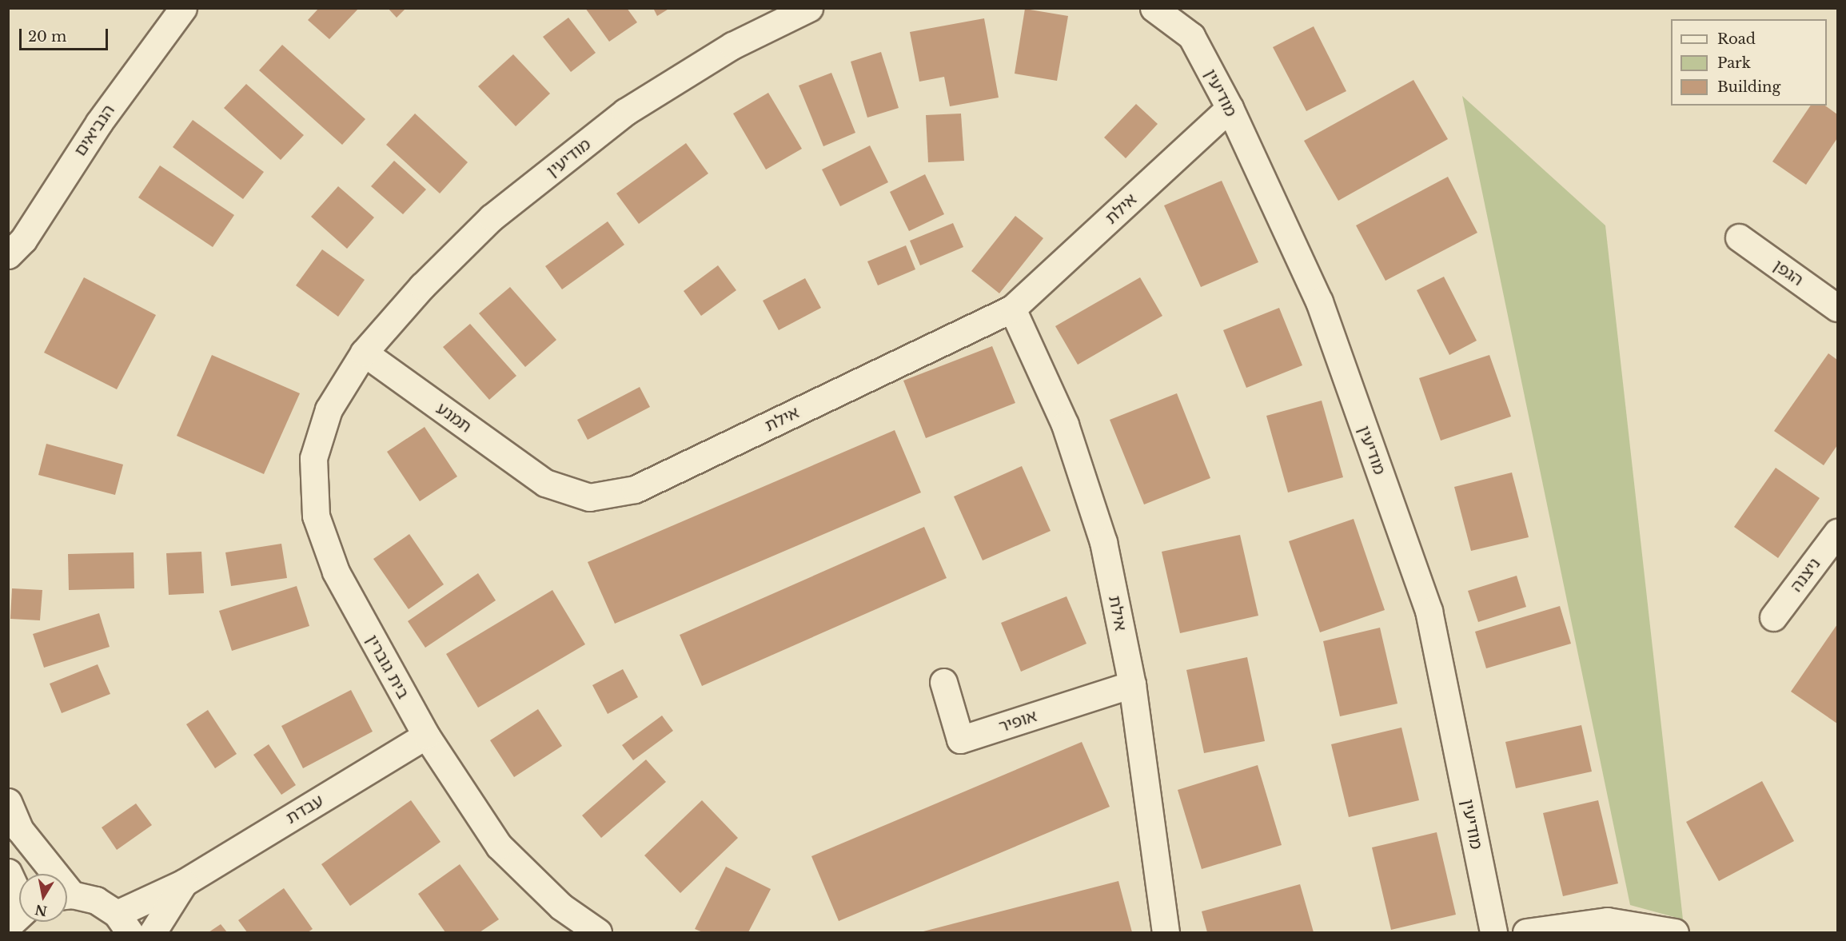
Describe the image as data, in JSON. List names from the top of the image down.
{
  "streets": {
    "street": [
      "מודיעין",
      "הנביאים",
      "אילת",
      "הגפן",
      "תמנע",
      "ניצנה",
      "בית גוברין",
      "אופיר",
      "עבדת"
    ]
  },
  "crossings": [
    ["מודיעין", "אילת"],
    ["מודיעין", "תמנע"],
    ["מודיעין", "בית גוברין"],
    ["אילת", "תמנע"],
    ["אילת", "אופיר"],
    ["תמנע", "בית גוברין"],
    ["בית גוברין", "עבדת"]
  ],
  "legend": ["Road", "Park", "Building"],
  "scale_bar": "20 m",
  "north": "bottom"
}
